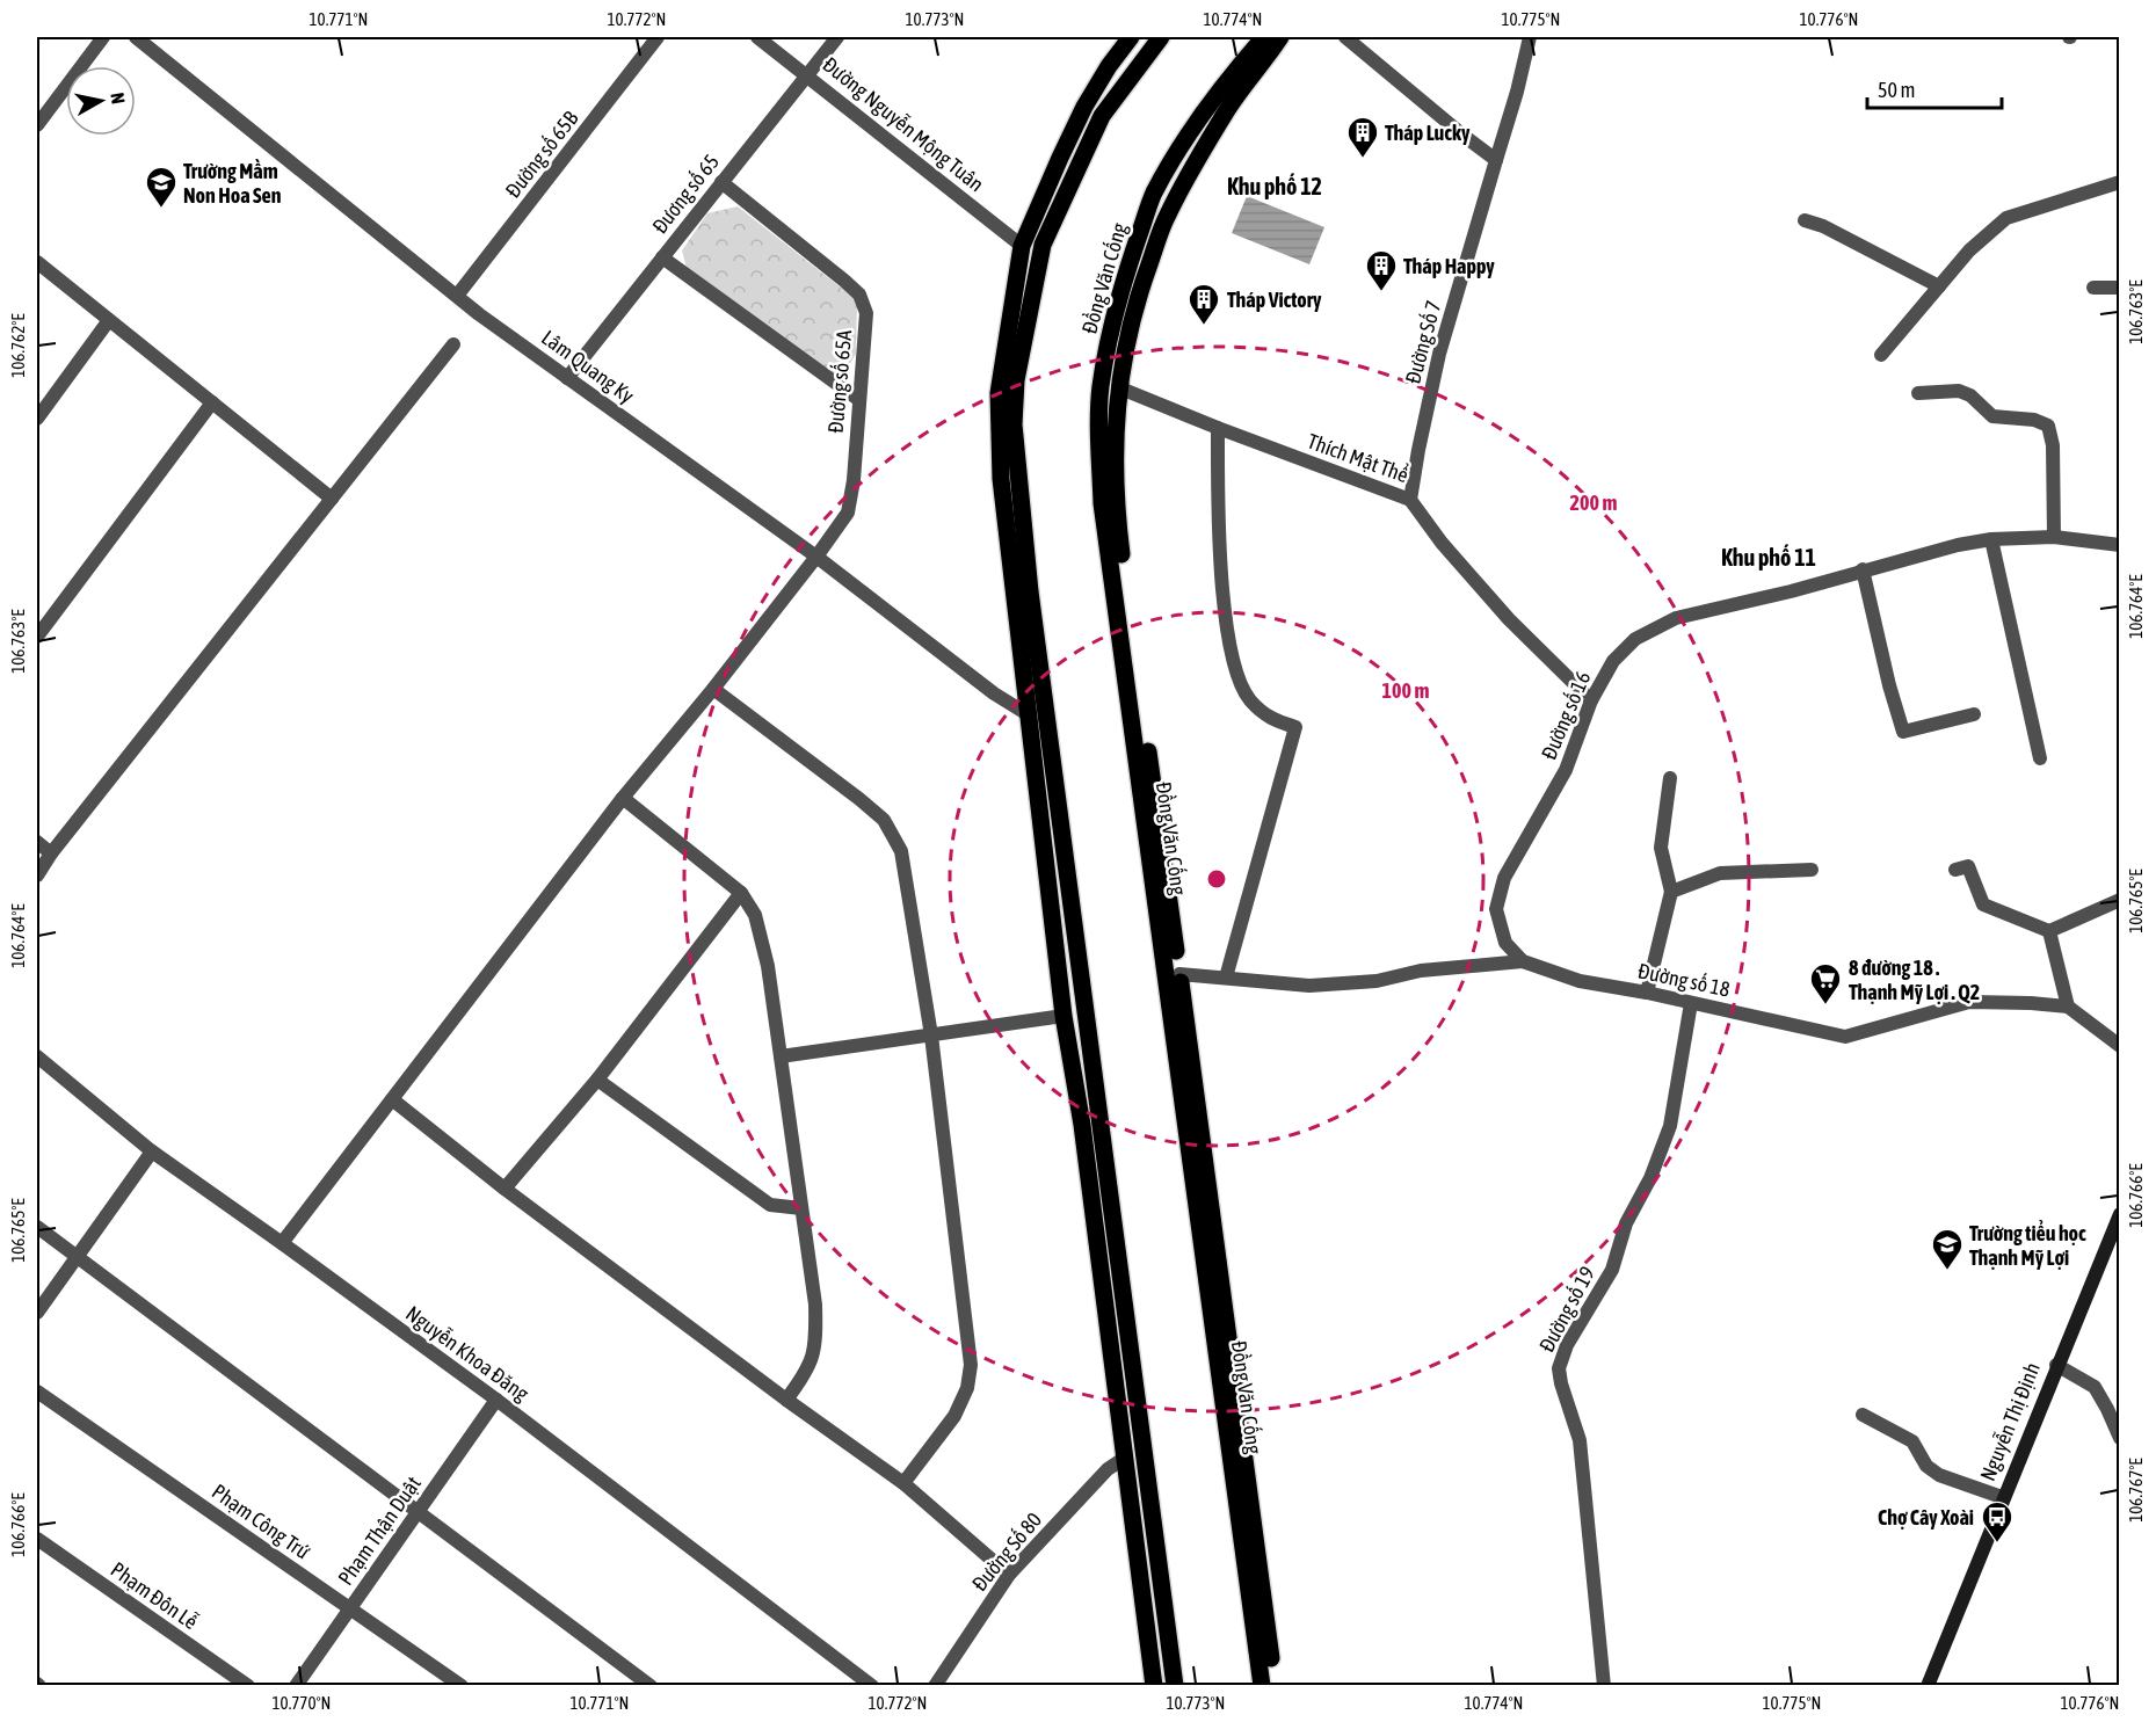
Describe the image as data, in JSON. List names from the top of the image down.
{
  "streets": {
    "main road": ["Đồng Văn Cống", "Nguyễn Thị Định"],
    "street": [
      "Đường Nguyễn Mộng Tuân",
      "Đường số 65B",
      "Đương số 65",
      "Đường Số 7",
      "Lâm Quang Ky",
      "Đường số 65A",
      "Thích Mật Thể",
      "Đường số 16",
      "Đường số 18",
      "Đường số 19",
      "Nguyễn Khoa Đăng",
      "Phạm Công Trứ",
      "Phạm Thận Duật",
      "Đường Số 80",
      "Phạm Đôn Lễ"
    ]
  },
  "crossings": [
    ["Đường Nguyễn Mộng Tuân", "Đương số 65"],
    ["Đường số 65B", "Lâm Quang Ky"],
    ["Đương số 65", "Lâm Quang Ky"],
    ["Đương số 65", "Đường số 65A"],
    ["Đồng Văn Cống", "Thích Mật Thể"],
    ["Đồng Văn Cống", "Đường số 18"],
    ["Đường Số 7", "Thích Mật Thể"],
    ["Lâm Quang Ky", "Đường số 65A"],
    ["Đường số 65A", "Nguyễn Khoa Đăng"],
    ["Thích Mật Thể", "Đường số 16"],
    ["Đường số 16", "Đường số 18"],
    ["Đường số 18", "Đường số 19"],
    ["Nguyễn Khoa Đăng", "Phạm Thận Duật"],
    ["Phạm Công Trứ", "Phạm Thận Duật"]
  ],
  "districts": ["Khu phố 12", "Khu phố 11"],
  "places": {
    "building": ["Tháp Lucky", "Tháp Happy", "Tháp Victory"],
    "school or university": ["Trường Mầm Non Hoa Sen", "Trường tiểu học Thạnh Mỹ Lợi"],
    "supermarket": ["8 đường 18 . Thạnh Mỹ Lợi . Q2"],
    "bus stop": ["Chợ Cây Xoài"]
  },
  "scale_bar": "50 m",
  "north": "right",
  "coordinates": [
    "10.771°N",
    "10.772°N",
    "10.773°N",
    "10.774°N",
    "10.775°N",
    "10.776°N",
    "106.763°E",
    "106.762°E",
    "106.764°E",
    "106.765°E",
    "106.766°E",
    "106.767°E",
    "10.770°N"
  ],
  "rings": ["200 m", "100 m"]
}
